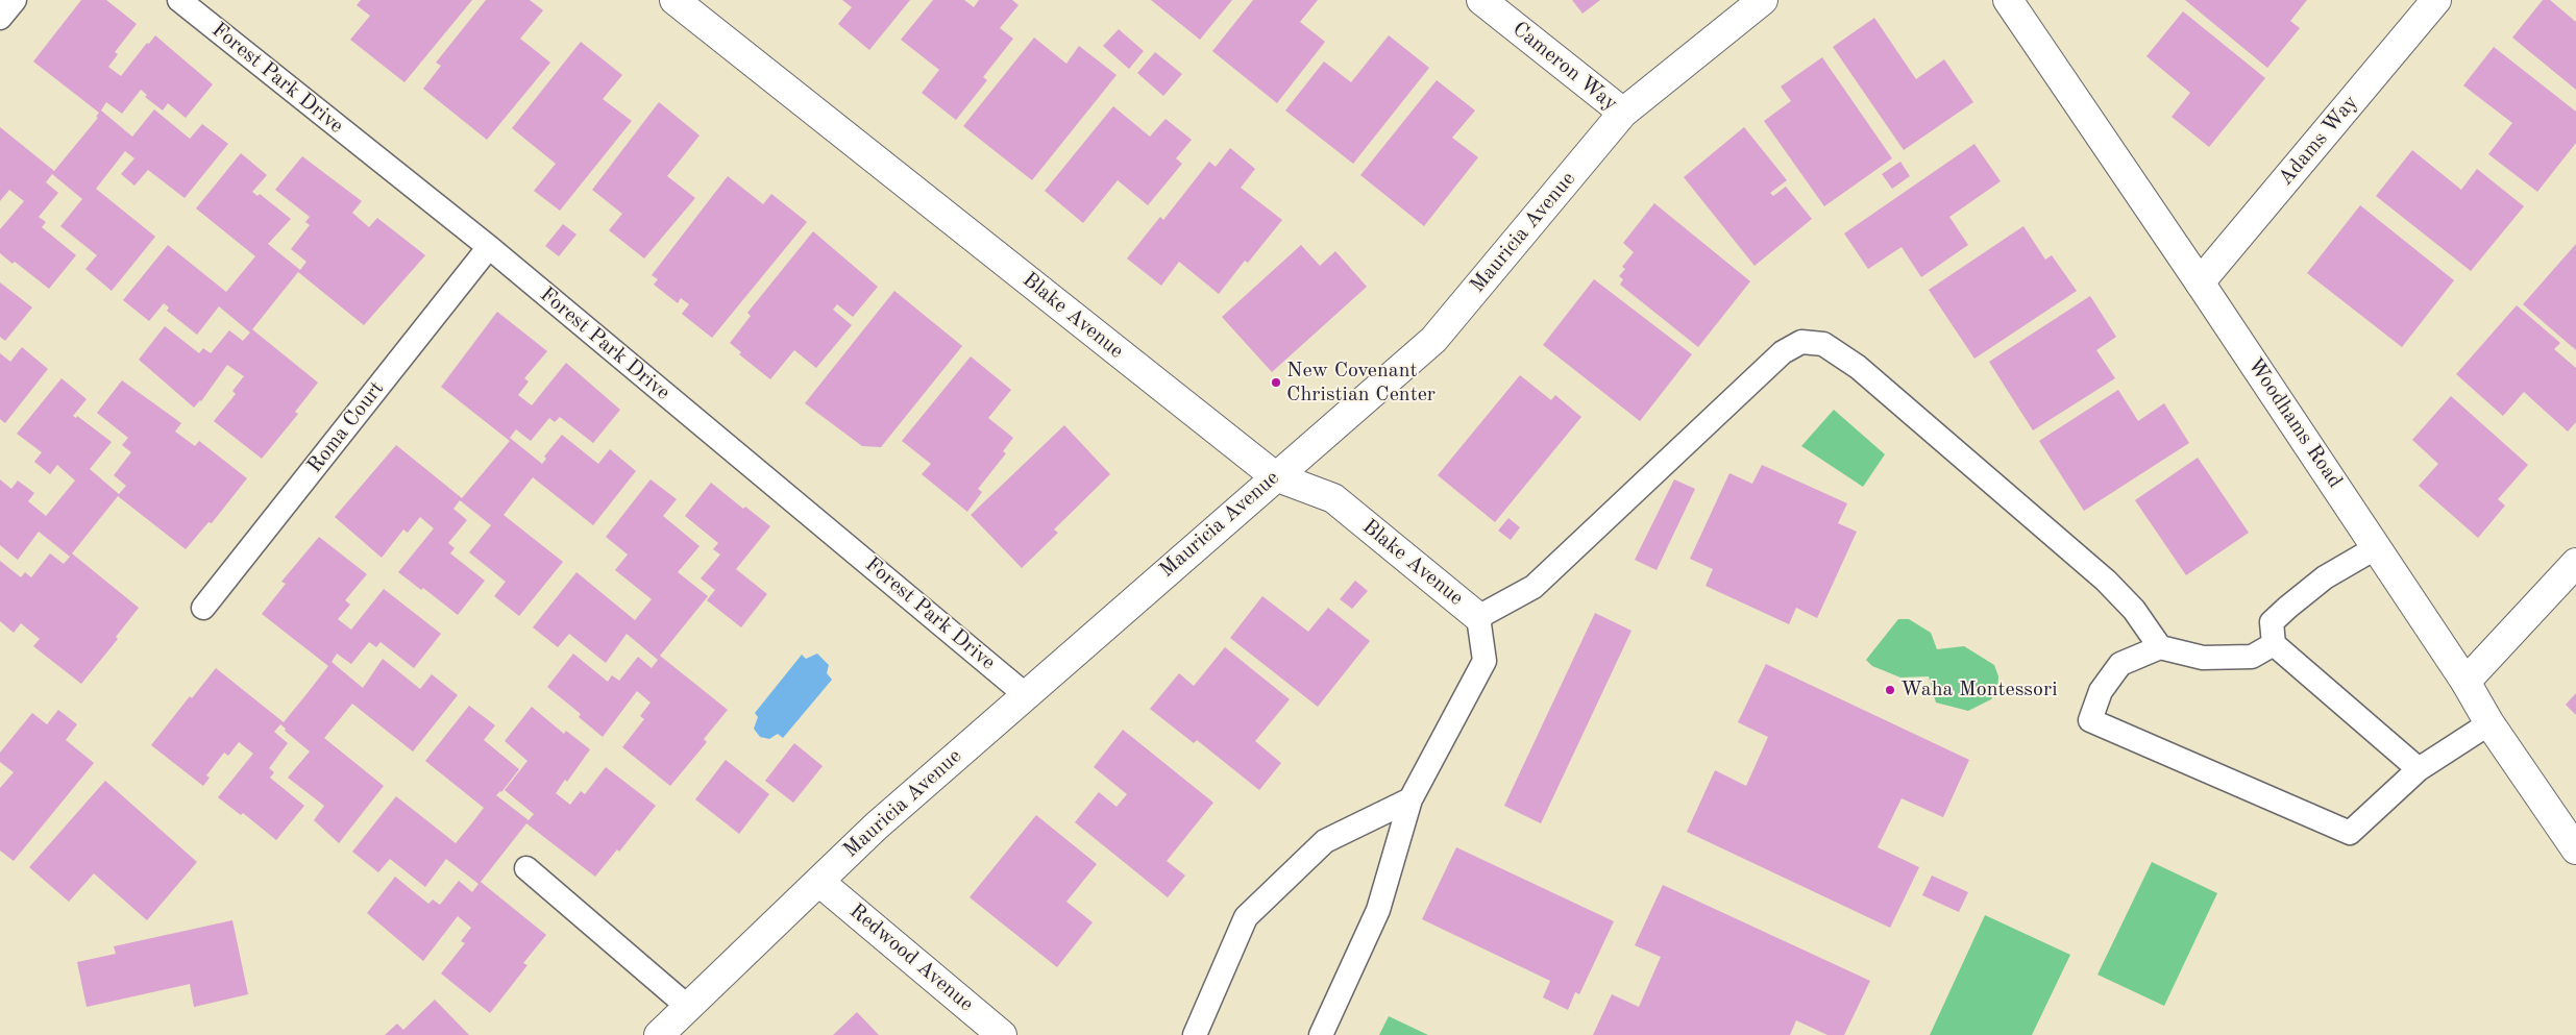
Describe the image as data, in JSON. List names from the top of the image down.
{
  "streets": {
    "street": [
      "Cameron Way",
      "Adams Way",
      "Mauricia Avenue",
      "Blake Avenue",
      "Woodhams Road",
      "Redwood Avenue"
    ],
    "lane": ["Forest Park Drive", "Roma Court"]
  },
  "crossings": [
    ["Cameron Way", "Mauricia Avenue"],
    ["Forest Park Drive", "Mauricia Avenue"],
    ["Forest Park Drive", "Roma Court"],
    ["Adams Way", "Woodhams Road"],
    ["Mauricia Avenue", "Blake Avenue"],
    ["Mauricia Avenue", "Redwood Avenue"]
  ],
  "places": ["New Covenant Christian Center", "Waha Montessori"]
}
